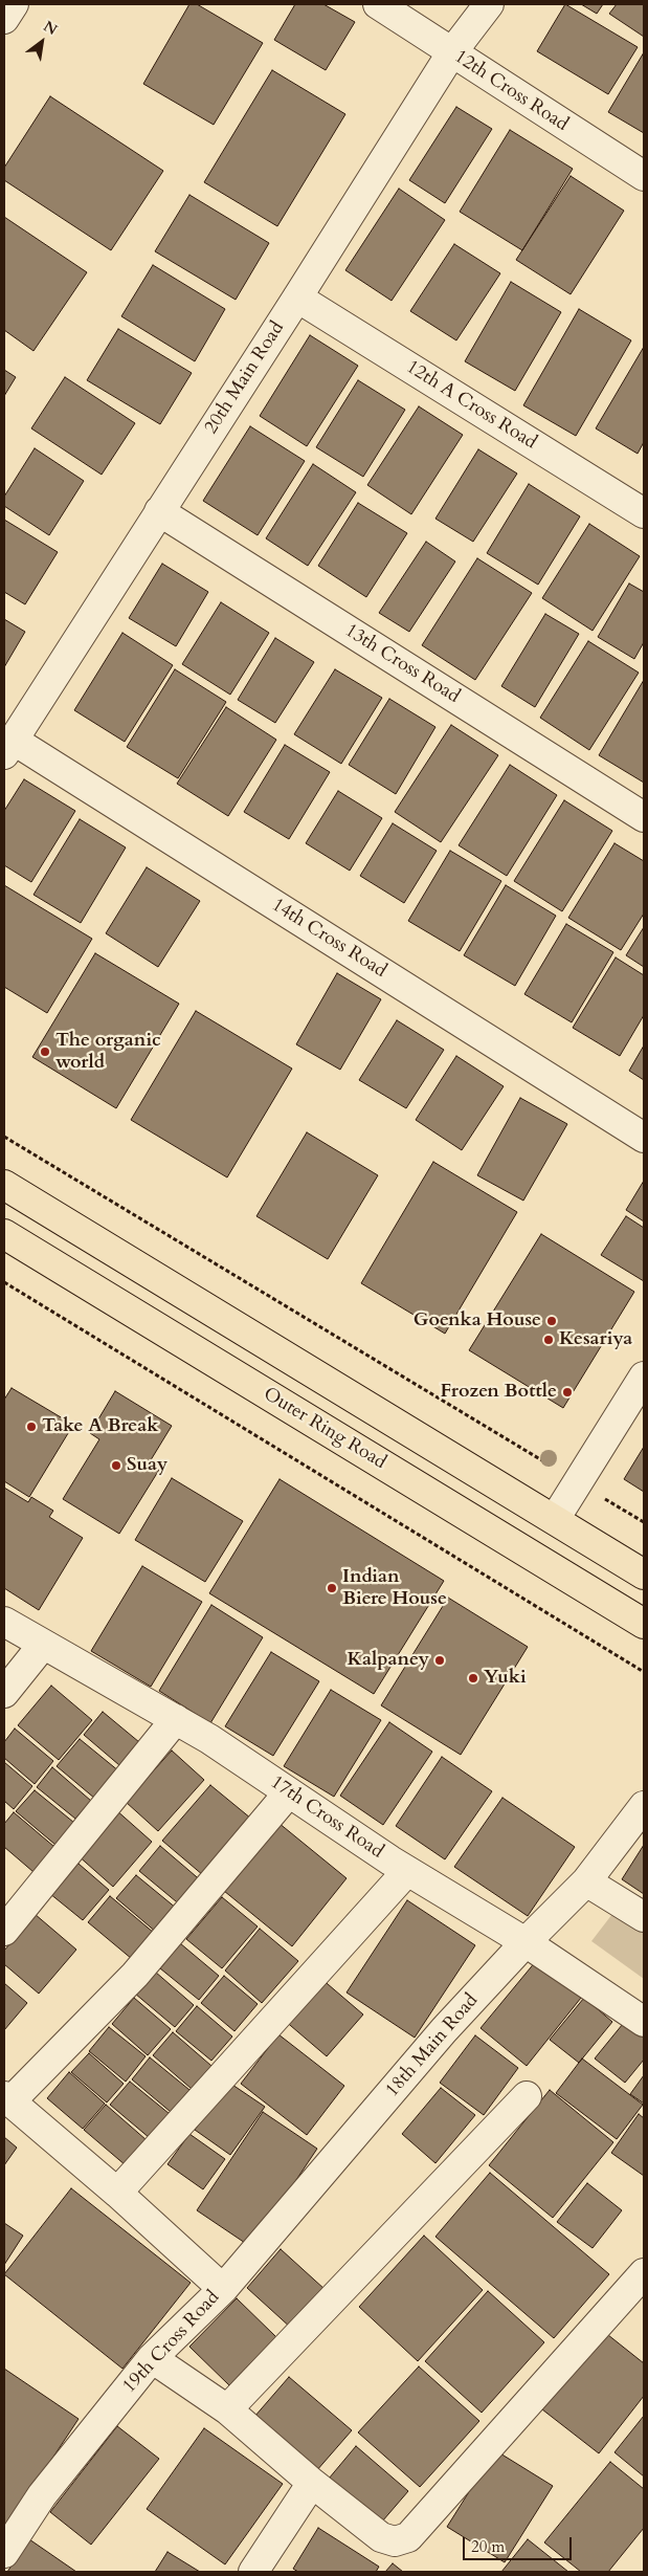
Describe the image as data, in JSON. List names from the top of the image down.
{
  "streets": {
    "highway": ["Outer Ring Road"],
    "street": [
      "12th Cross Road",
      "20th Main Road",
      "12th A Cross Road",
      "13th Cross Road",
      "14th Cross Road",
      "17th Cross Road",
      "18th Main Road",
      "19th Cross Road"
    ]
  },
  "crossings": [
    ["12th Cross Road", "20th Main Road"],
    ["20th Main Road", "12th A Cross Road"],
    ["20th Main Road", "13th Cross Road"],
    ["20th Main Road", "14th Cross Road"],
    ["17th Cross Road", "18th Main Road"],
    ["18th Main Road", "19th Cross Road"]
  ],
  "places": [
    "The organic world",
    "Goenka House",
    "Kesariya",
    "Frozen Bottle",
    "Take A Break",
    "Suay",
    "Indian Biere House",
    "Kalpaney",
    "Yuki"
  ],
  "scale_bar": "20 m",
  "north": "top right"
}
